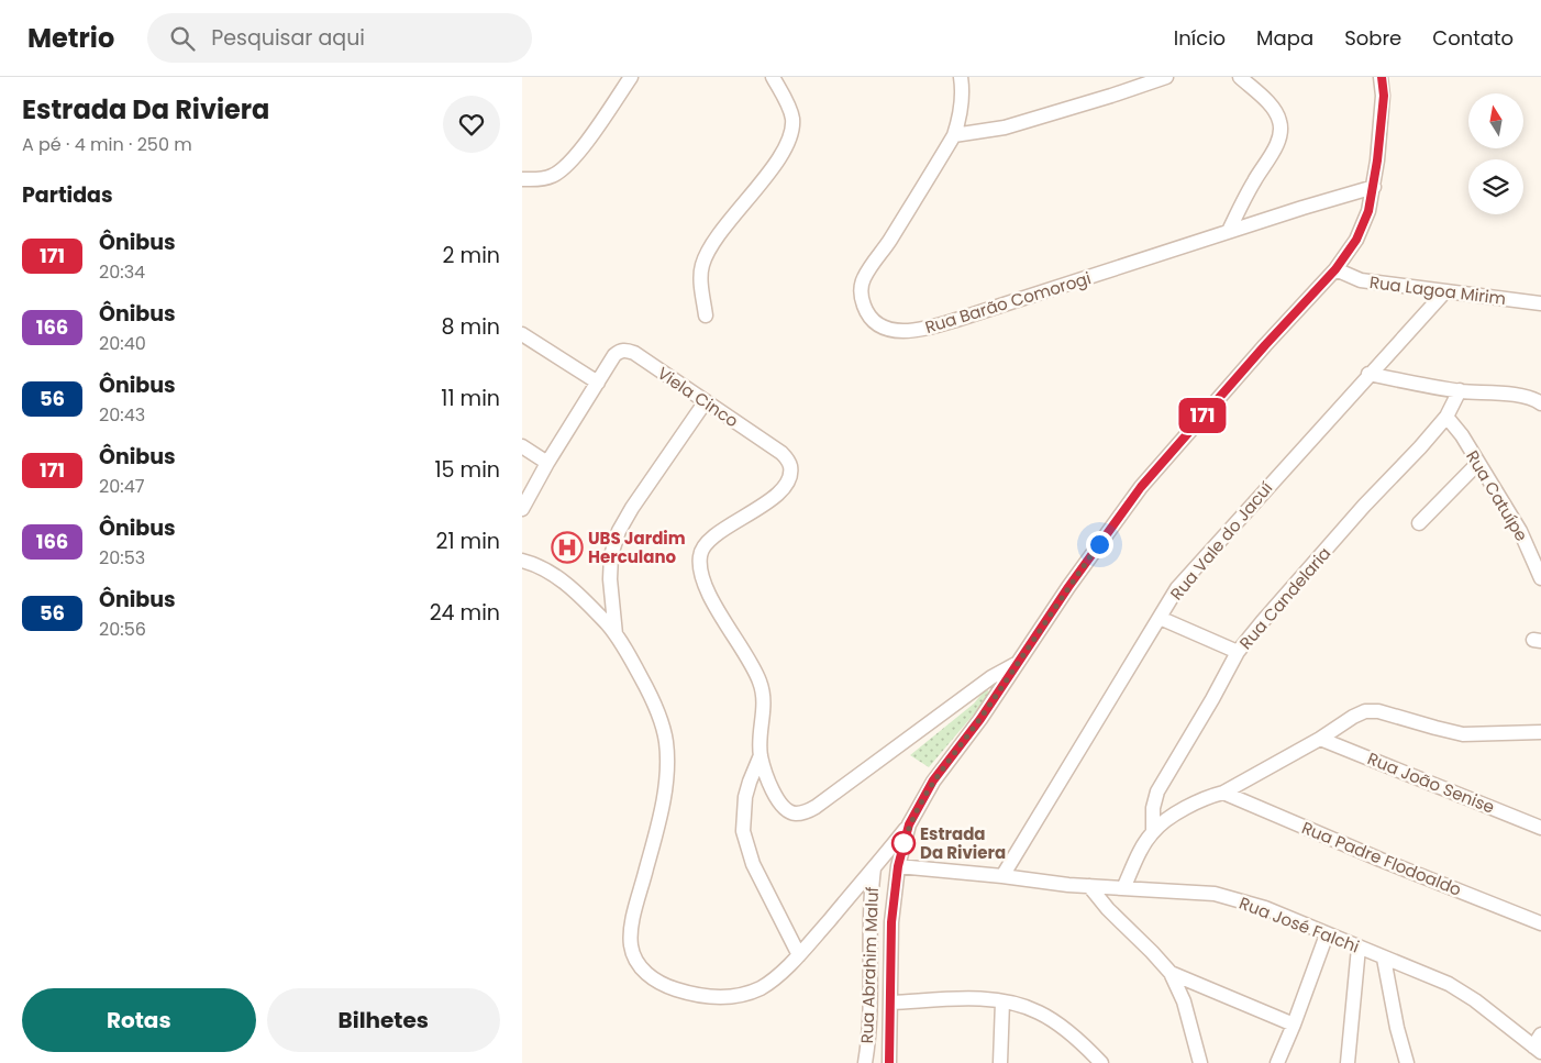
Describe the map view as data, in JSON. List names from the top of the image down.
{
  "streets": {
    "street": [
      "Rua Lagoa Mirim",
      "Rua Barão Comorogi",
      "Viela Cinco",
      "Rua Catuípe",
      "Rua Vale do Jacuí",
      "Rua Candelaria",
      "Rua João Senise",
      "Rua Padre Flodoaldo",
      "Rua José Falchi",
      "Rua Abrahim Maluf"
    ]
  },
  "crossings": [
    ["Rua Lagoa Mirim", "Rua Vale do Jacuí"],
    ["Rua Catuípe", "Rua Candelaria"],
    ["Rua Vale do Jacuí", "Rua José Falchi"]
  ],
  "places": {
    "hospital": ["UBS Jardim Herculano"],
    "other": ["Estrada Da Riviera"]
  },
  "lines": ["bus line 171"],
  "north": "top",
  "page": {
    "header": "Metrio",
    "search": "Pesquisar aqui",
    "nav": [
      "Início",
      "Mapa",
      "Sobre",
      "Contato"
    ],
    "heading": [
      ["Estrada Da Riviera", "A pé · 4 min · 250 m"],
      "Partidas"
    ],
    "on_map": "171",
    "list": [
      {
        "mark": "171",
        "name": "Ônibus",
        "note": "20:34",
        "value": "2 min"
      },
      {
        "mark": "166",
        "name": "Ônibus",
        "note": "20:40",
        "value": "8 min"
      },
      {
        "mark": "56",
        "name": "Ônibus",
        "note": "20:43",
        "value": "11 min"
      },
      {
        "mark": "171",
        "name": "Ônibus",
        "note": "20:47",
        "value": "15 min"
      },
      {
        "mark": "166",
        "name": "Ônibus",
        "note": "20:53",
        "value": "21 min"
      },
      {
        "mark": "56",
        "name": "Ônibus",
        "note": "20:56",
        "value": "24 min"
      }
    ],
    "buttons": ["Rotas", "Bilhetes"]
  }
}
